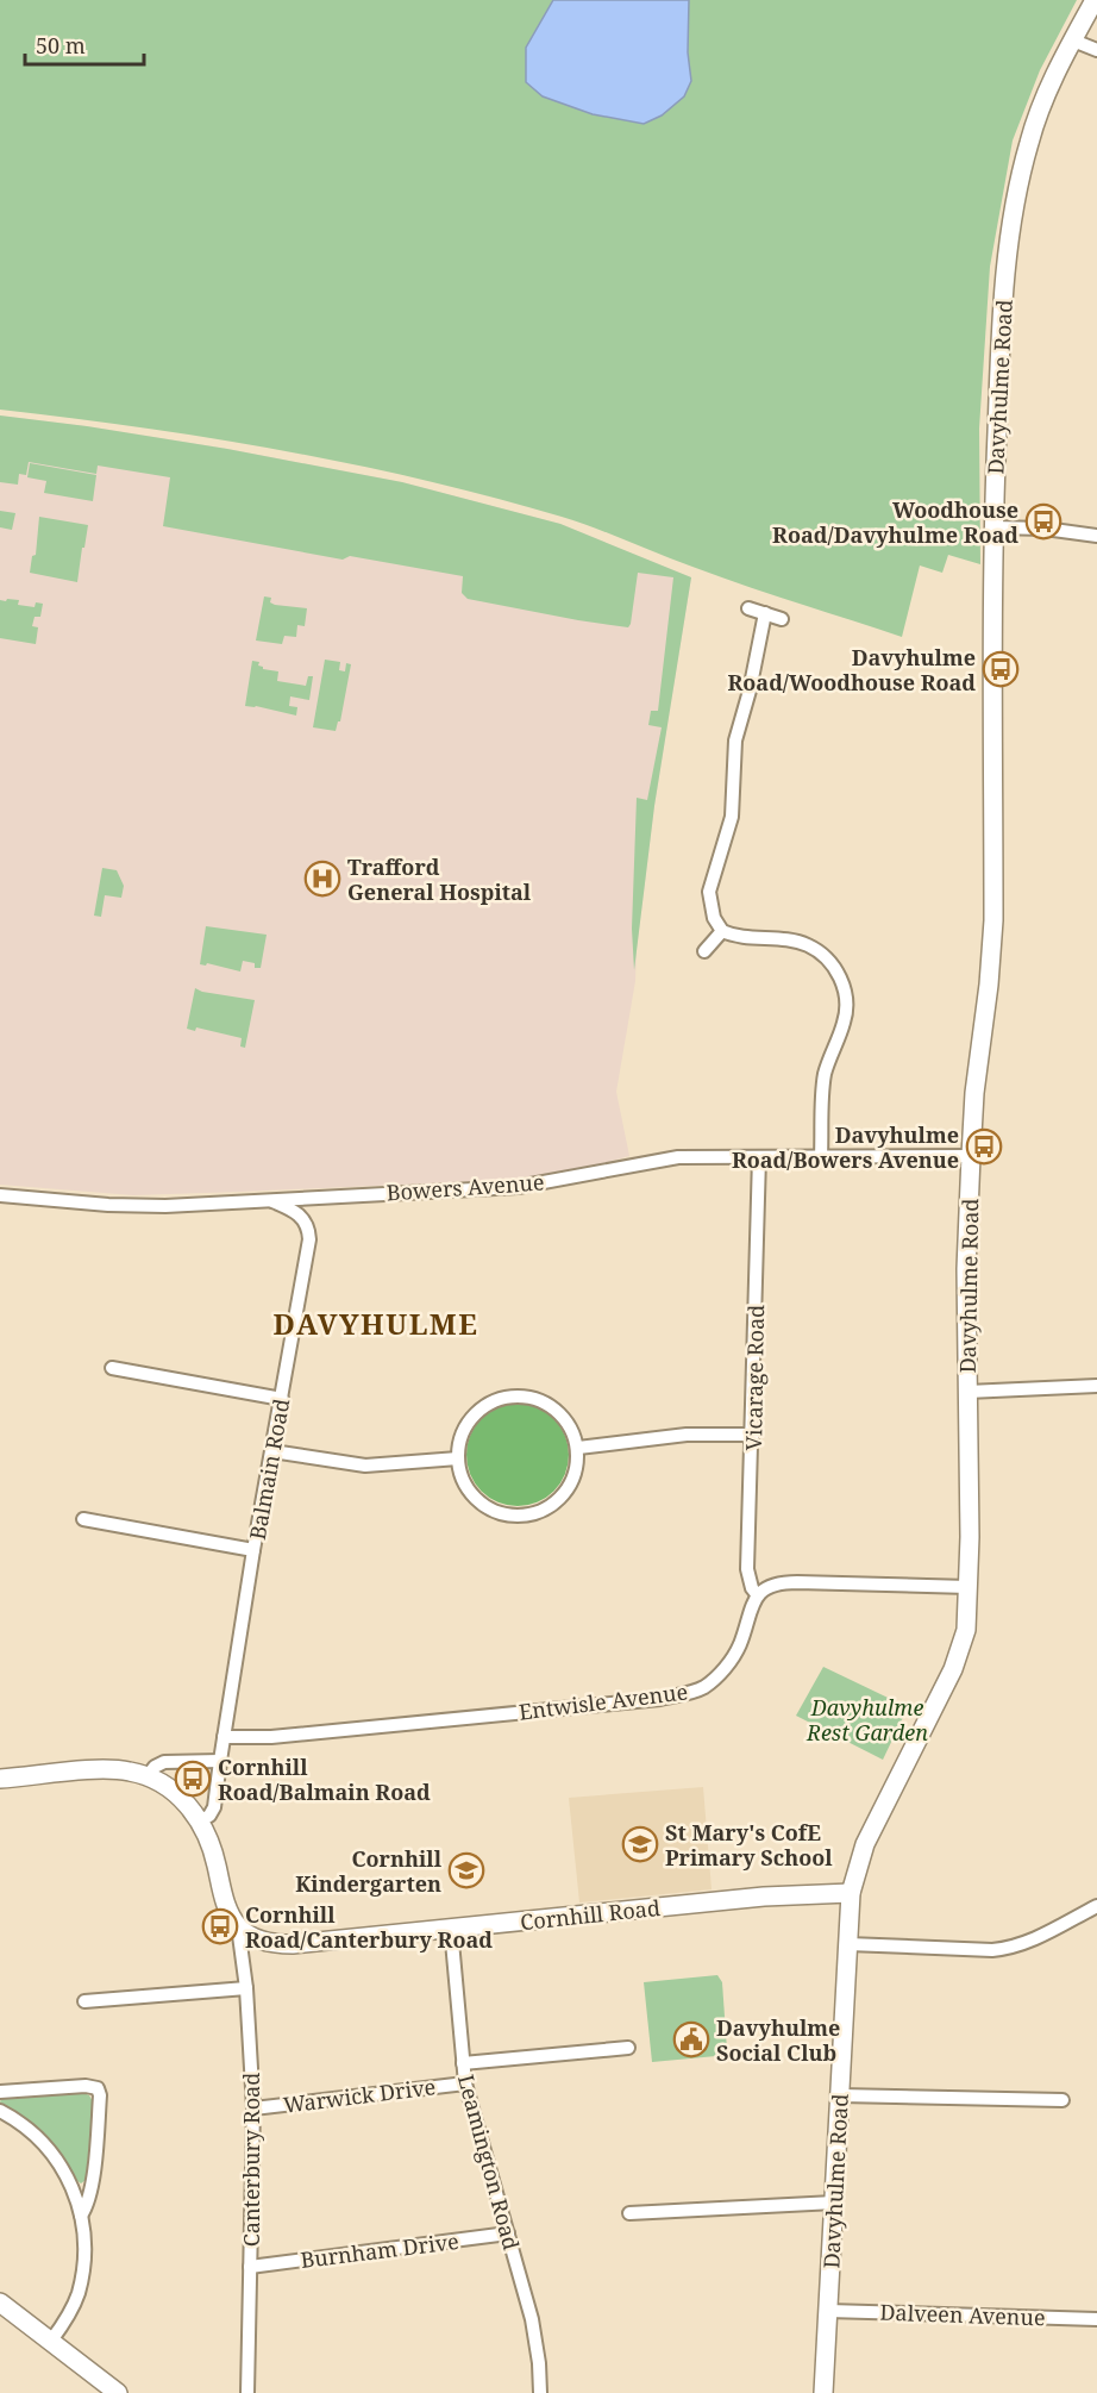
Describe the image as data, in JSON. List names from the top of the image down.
{
  "streets": {
    "street": [
      "Davyhulme Road",
      "Bowers Avenue",
      "Vicarage Road",
      "Balmain Road",
      "Entwisle Avenue",
      "Cornhill Road",
      "Warwick Drive",
      "Canterbury Road",
      "Leamington Road",
      "Burnham Drive",
      "Dalveen Avenue"
    ]
  },
  "crossings": [
    ["Davyhulme Road", "Bowers Avenue"],
    ["Davyhulme Road", "Cornhill Road"],
    ["Davyhulme Road", "Dalveen Avenue"],
    ["Bowers Avenue", "Vicarage Road"],
    ["Bowers Avenue", "Balmain Road"],
    ["Vicarage Road", "Entwisle Avenue"],
    ["Balmain Road", "Entwisle Avenue"],
    ["Cornhill Road", "Canterbury Road"],
    ["Cornhill Road", "Leamington Road"],
    ["Warwick Drive", "Canterbury Road"],
    ["Warwick Drive", "Leamington Road"],
    ["Canterbury Road", "Burnham Drive"],
    ["Leamington Road", "Burnham Drive"]
  ],
  "districts": ["DAVYHULME"],
  "parks": ["Davyhulme Rest Garden"],
  "places": {
    "bus stop": [
      "Woodhouse Road/Davyhulme Road",
      "Davyhulme Road/Woodhouse Road",
      "Davyhulme Road/Bowers Avenue",
      "Cornhill Road/Balmain Road",
      "Cornhill Road/Canterbury Road"
    ],
    "hospital": ["Trafford General Hospital"],
    "school or university": ["St Mary's CofE Primary School", "Cornhill Kindergarten"],
    "public building": ["Davyhulme Social Club"]
  },
  "scale_bar": "50 m"
}
